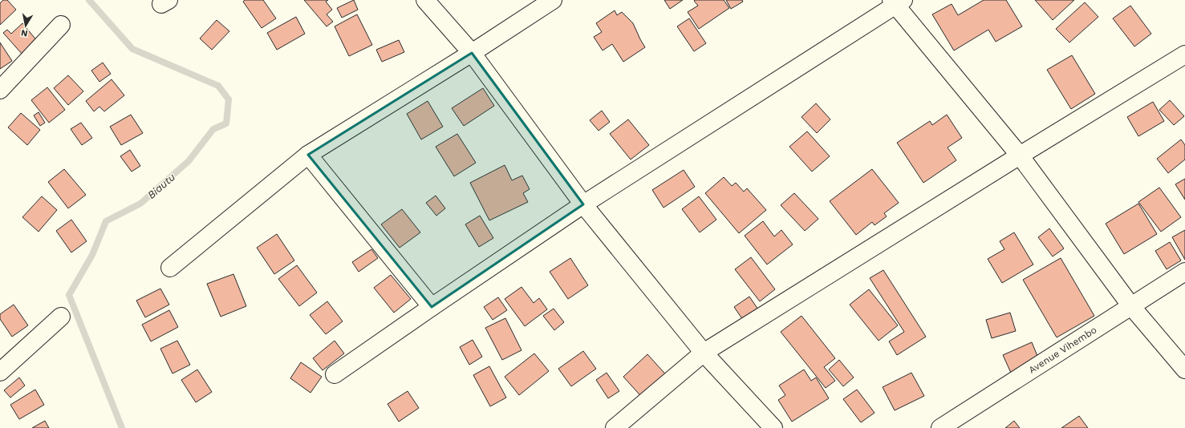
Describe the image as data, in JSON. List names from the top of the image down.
{
  "streets": {
    "street": ["Avenue Vihembo"]
  },
  "water": ["Biautu"],
  "north": "bottom"
}
